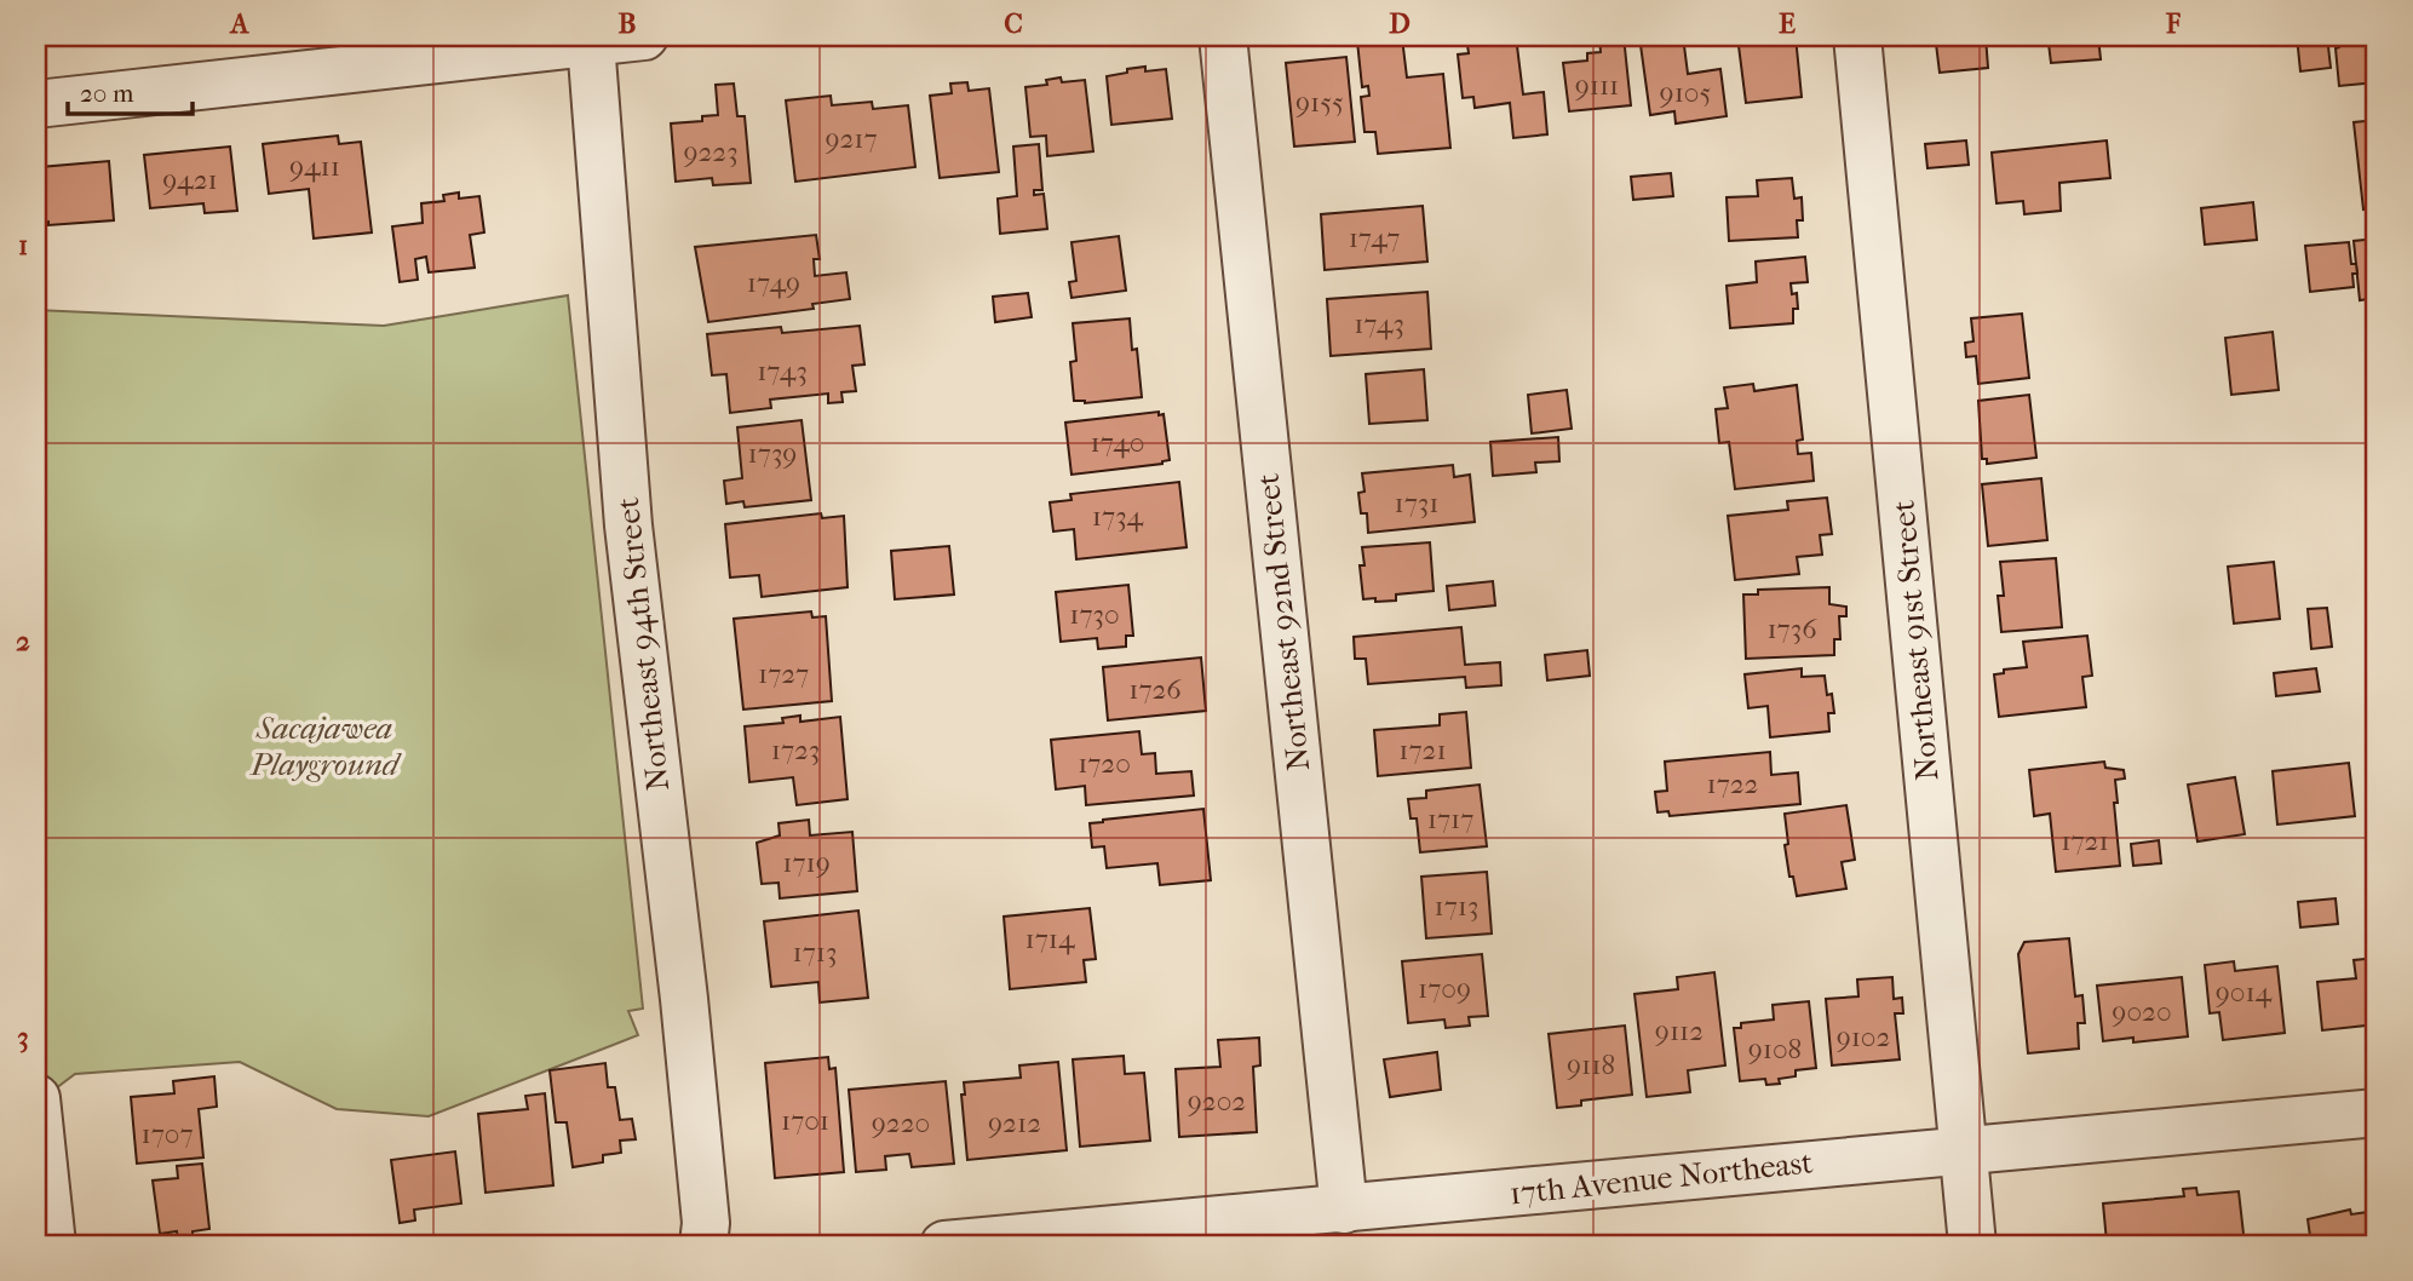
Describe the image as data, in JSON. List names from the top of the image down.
{
  "streets": {
    "street": [
      "Northeast 92nd Street",
      "Northeast 91st Street",
      "Northeast 94th Street",
      "17th Avenue Northeast"
    ]
  },
  "crossings": [
    ["Northeast 92nd Street", "17th Avenue Northeast"],
    ["Northeast 91st Street", "17th Avenue Northeast"]
  ],
  "parks": ["Sacajawea Playground"],
  "house_numbers": [
    "9111",
    "9105",
    "9155",
    "9217",
    "9223",
    "9411",
    "9421",
    "1747",
    "1749",
    "1743",
    "1743",
    "1740",
    "1739",
    "1731",
    "1734",
    "1730",
    "1736",
    "1727",
    "1726",
    "1723",
    "1721",
    "1720",
    "1722",
    "1717",
    "1721",
    "1719",
    "1713",
    "1714",
    "1713",
    "1709",
    "9014",
    "9020",
    "9112",
    "9102",
    "9108",
    "9118",
    "9202",
    "1701",
    "9220",
    "9212",
    "1707"
  ],
  "scale_bar": "20 m",
  "grid": {
    "columns": [
      "A",
      "B",
      "C",
      "D",
      "E",
      "F"
    ],
    "rows": ["1", "2", "3"]
  }
}
